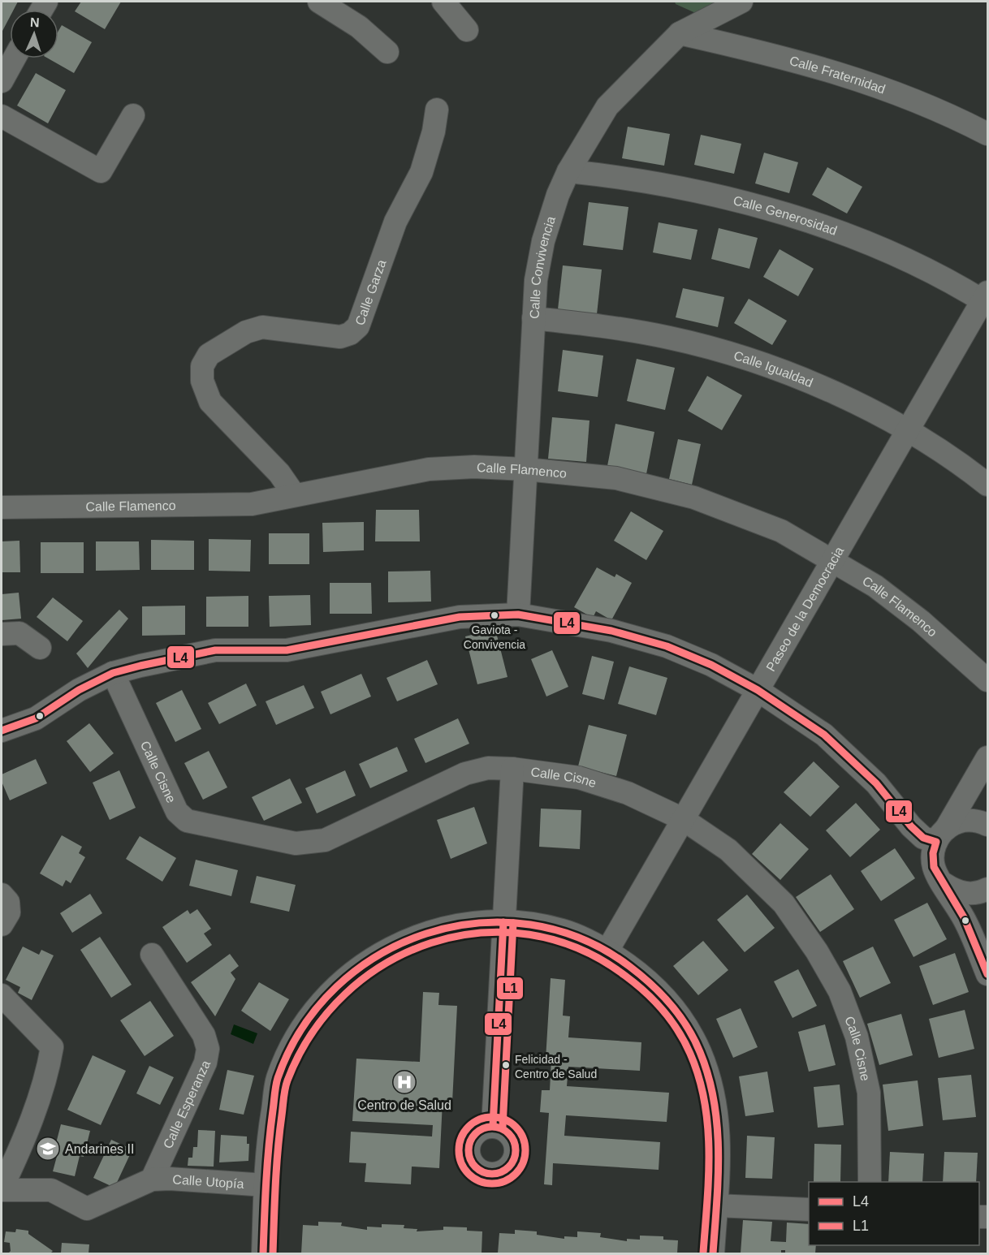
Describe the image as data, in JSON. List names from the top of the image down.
{
  "streets": {
    "street": [
      "Calle Fraternidad",
      "Calle Generosidad",
      "Calle Convivencia",
      "Calle Garza",
      "Calle Igualdad",
      "Calle Flamenco",
      "Paseo de la Democracia",
      "Calle Cisne",
      "Calle Esperanza",
      "Calle Utopía"
    ]
  },
  "crossings": [
    ["Calle Fraternidad", "Calle Convivencia"],
    ["Calle Generosidad", "Calle Convivencia"],
    ["Calle Generosidad", "Paseo de la Democracia"],
    ["Calle Convivencia", "Calle Igualdad"],
    ["Calle Convivencia", "Calle Flamenco"],
    ["Calle Garza", "Calle Flamenco"],
    ["Calle Igualdad", "Paseo de la Democracia"],
    ["Calle Flamenco", "Paseo de la Democracia"],
    ["Paseo de la Democracia", "Calle Cisne"],
    ["Calle Esperanza", "Calle Utopía"]
  ],
  "places": {
    "other": ["Gaviota - Convivencia", "Felicidad - Centro de Salud"],
    "hospital": ["Centro de Salud"],
    "school or university": ["Andarines II"]
  },
  "lines": ["transit line L4", "transit line L1"],
  "legend": ["L4", "L1"],
  "north": "top"
}
